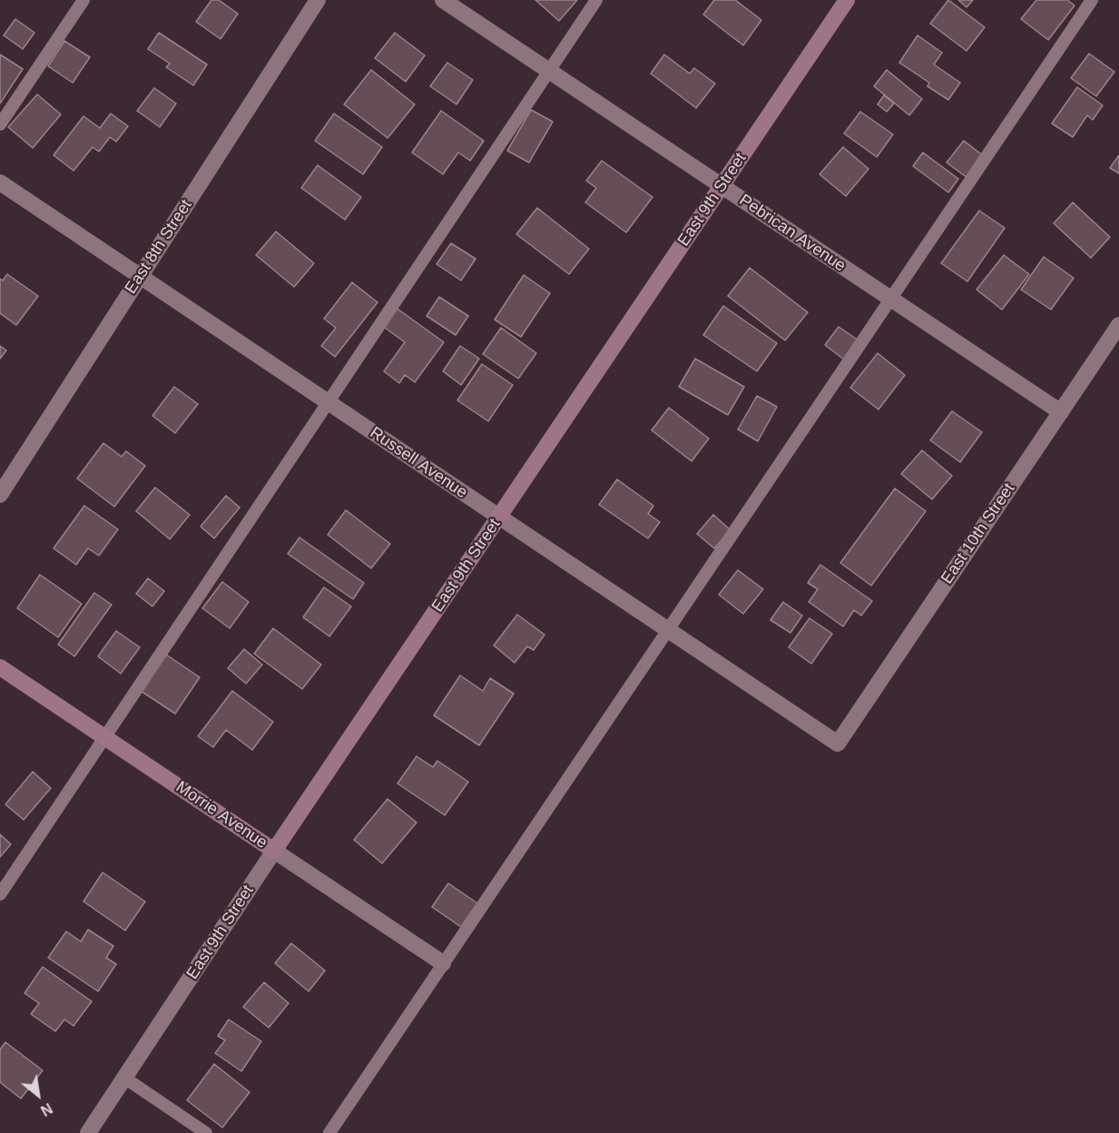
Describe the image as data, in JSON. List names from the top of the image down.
{
  "streets": {
    "street": [
      "East 9th Street",
      "Pebrican Avenue",
      "East 8th Street",
      "Russell Avenue",
      "East 10th Street",
      "Morrie Avenue"
    ]
  },
  "crossings": [
    ["East 9th Street", "Pebrican Avenue"],
    ["East 9th Street", "Russell Avenue"],
    ["East 9th Street", "Morrie Avenue"],
    ["Pebrican Avenue", "East 10th Street"],
    ["East 8th Street", "Russell Avenue"],
    ["Russell Avenue", "East 10th Street"]
  ],
  "north": "bottom right"
}
